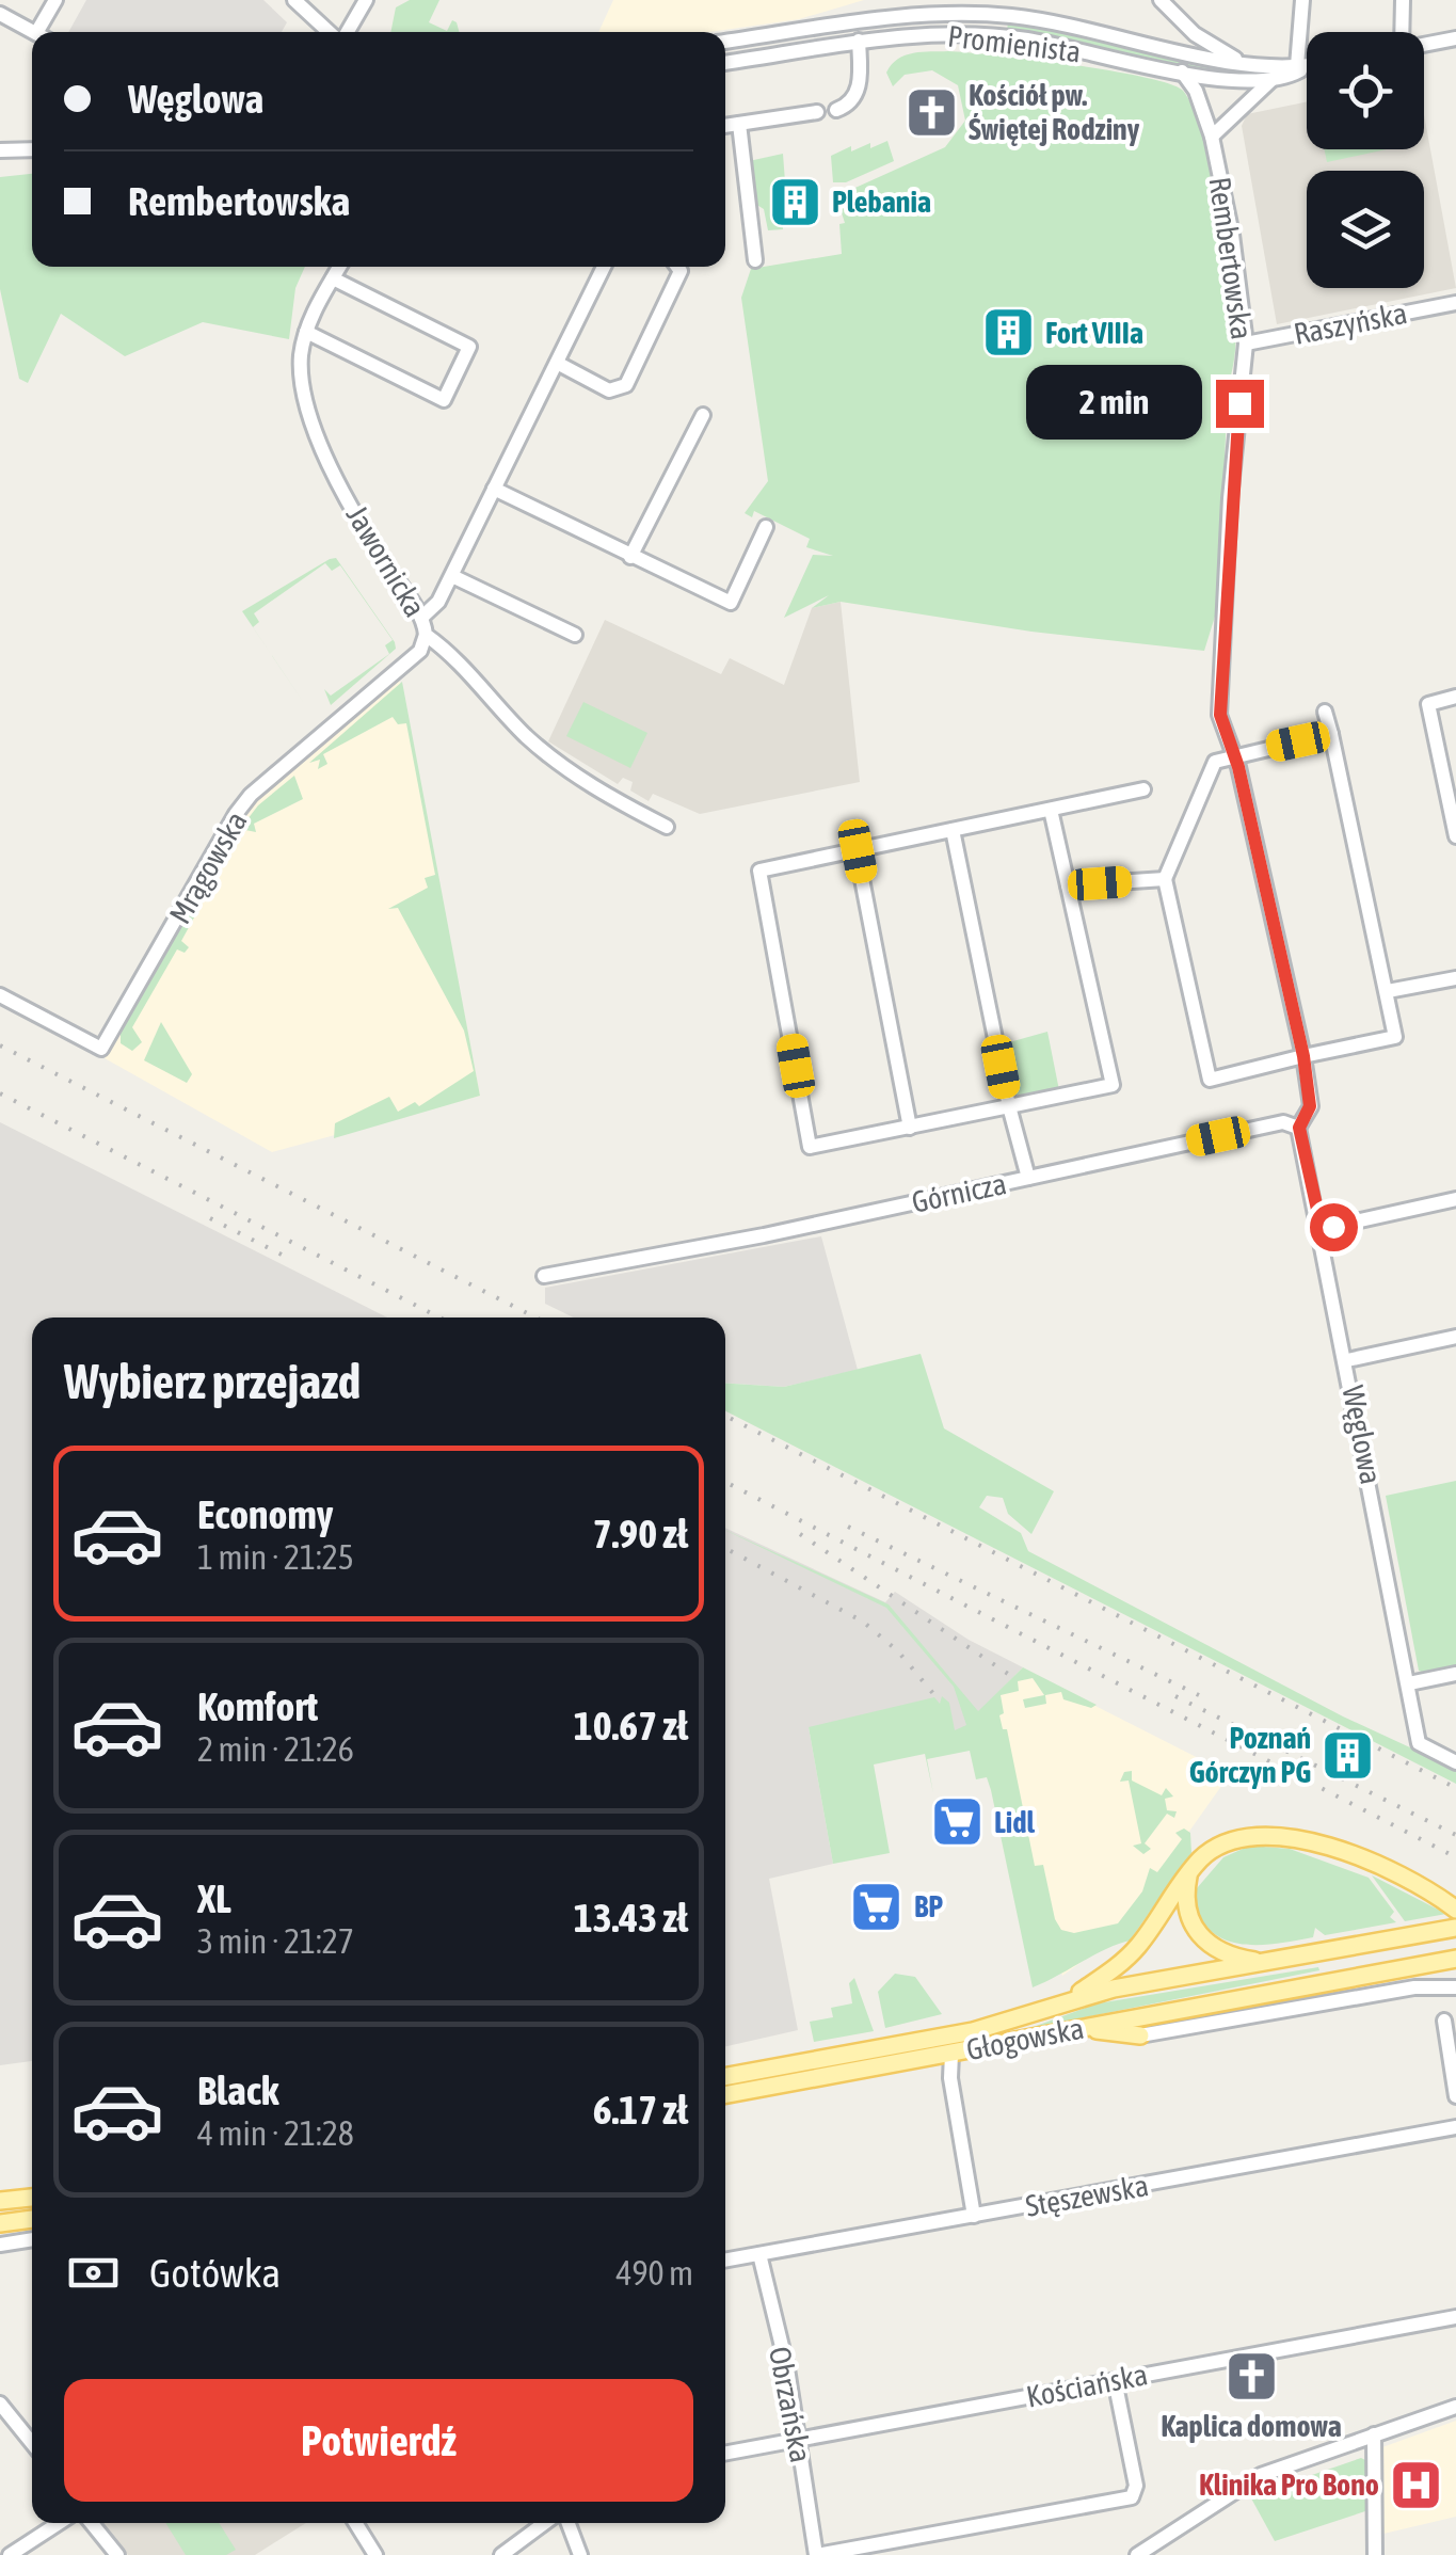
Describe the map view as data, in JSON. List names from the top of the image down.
{
  "streets": {
    "main road": ["Głogowska"],
    "street": [
      "Promienista",
      "Rembertowska",
      "Raszyńska",
      "Jawornicka",
      "Mrągowska",
      "Górnicza",
      "Węglowa",
      "Stęszewska",
      "Kościańska",
      "Obrzańska"
    ]
  },
  "crossings": [
    ["Promienista", "Rembertowska"],
    ["Rembertowska", "Raszyńska"],
    ["Jawornicka", "Mrągowska"],
    ["Górnicza", "Węglowa"],
    ["Stęszewska", "Obrzańska"],
    ["Kościańska", "Obrzańska"]
  ],
  "places": {
    "church": ["Kościół pw. Świętej Rodziny", "Kaplica domowa"],
    "building": ["Plebania", "Fort VIIIa", "Poznań Górczyn PG"],
    "supermarket": ["Lidl", "BP"],
    "hospital": ["Klinika Pro Bono"]
  },
  "page": {
    "banner": ["Węglowa", "Rembertowska"],
    "bubble": "2 min",
    "heading": "Wybierz przejazd",
    "list": [
      {
        "name": "Economy",
        "note": "1 min · 21:25",
        "value": "7.90 zł"
      },
      {
        "name": "Komfort",
        "note": "2 min · 21:26",
        "value": "10.67 zł"
      },
      {
        "name": "XL",
        "note": "3 min · 21:27",
        "value": "13.43 zł"
      },
      {
        "name": "Black",
        "note": "4 min · 21:28",
        "value": "6.17 zł"
      }
    ],
    "pay": ["Gotówka", "490 m"],
    "buttons": "Potwierdź"
  }
}
